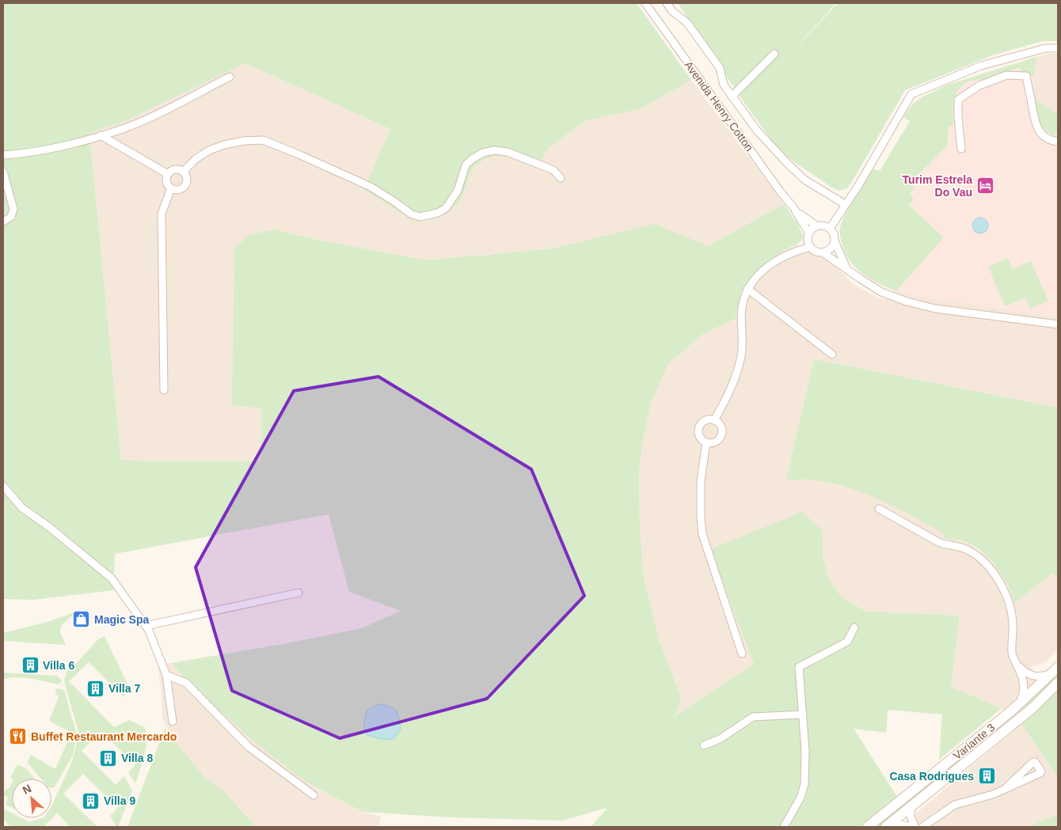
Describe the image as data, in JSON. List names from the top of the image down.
{
  "streets": {
    "main road": ["Variante 3"],
    "street": ["Avenida Henry Cotton"]
  },
  "places": {
    "hotel": ["Turim Estrela Do Vau"],
    "shop": ["Magic Spa"],
    "building": [
      "Villa 6",
      "Villa 7",
      "Villa 8",
      "Casa Rodrigues",
      "Villa 9"
    ],
    "restaurant": ["Buffet Restaurant Mercardo"]
  },
  "north": "top left"
}
